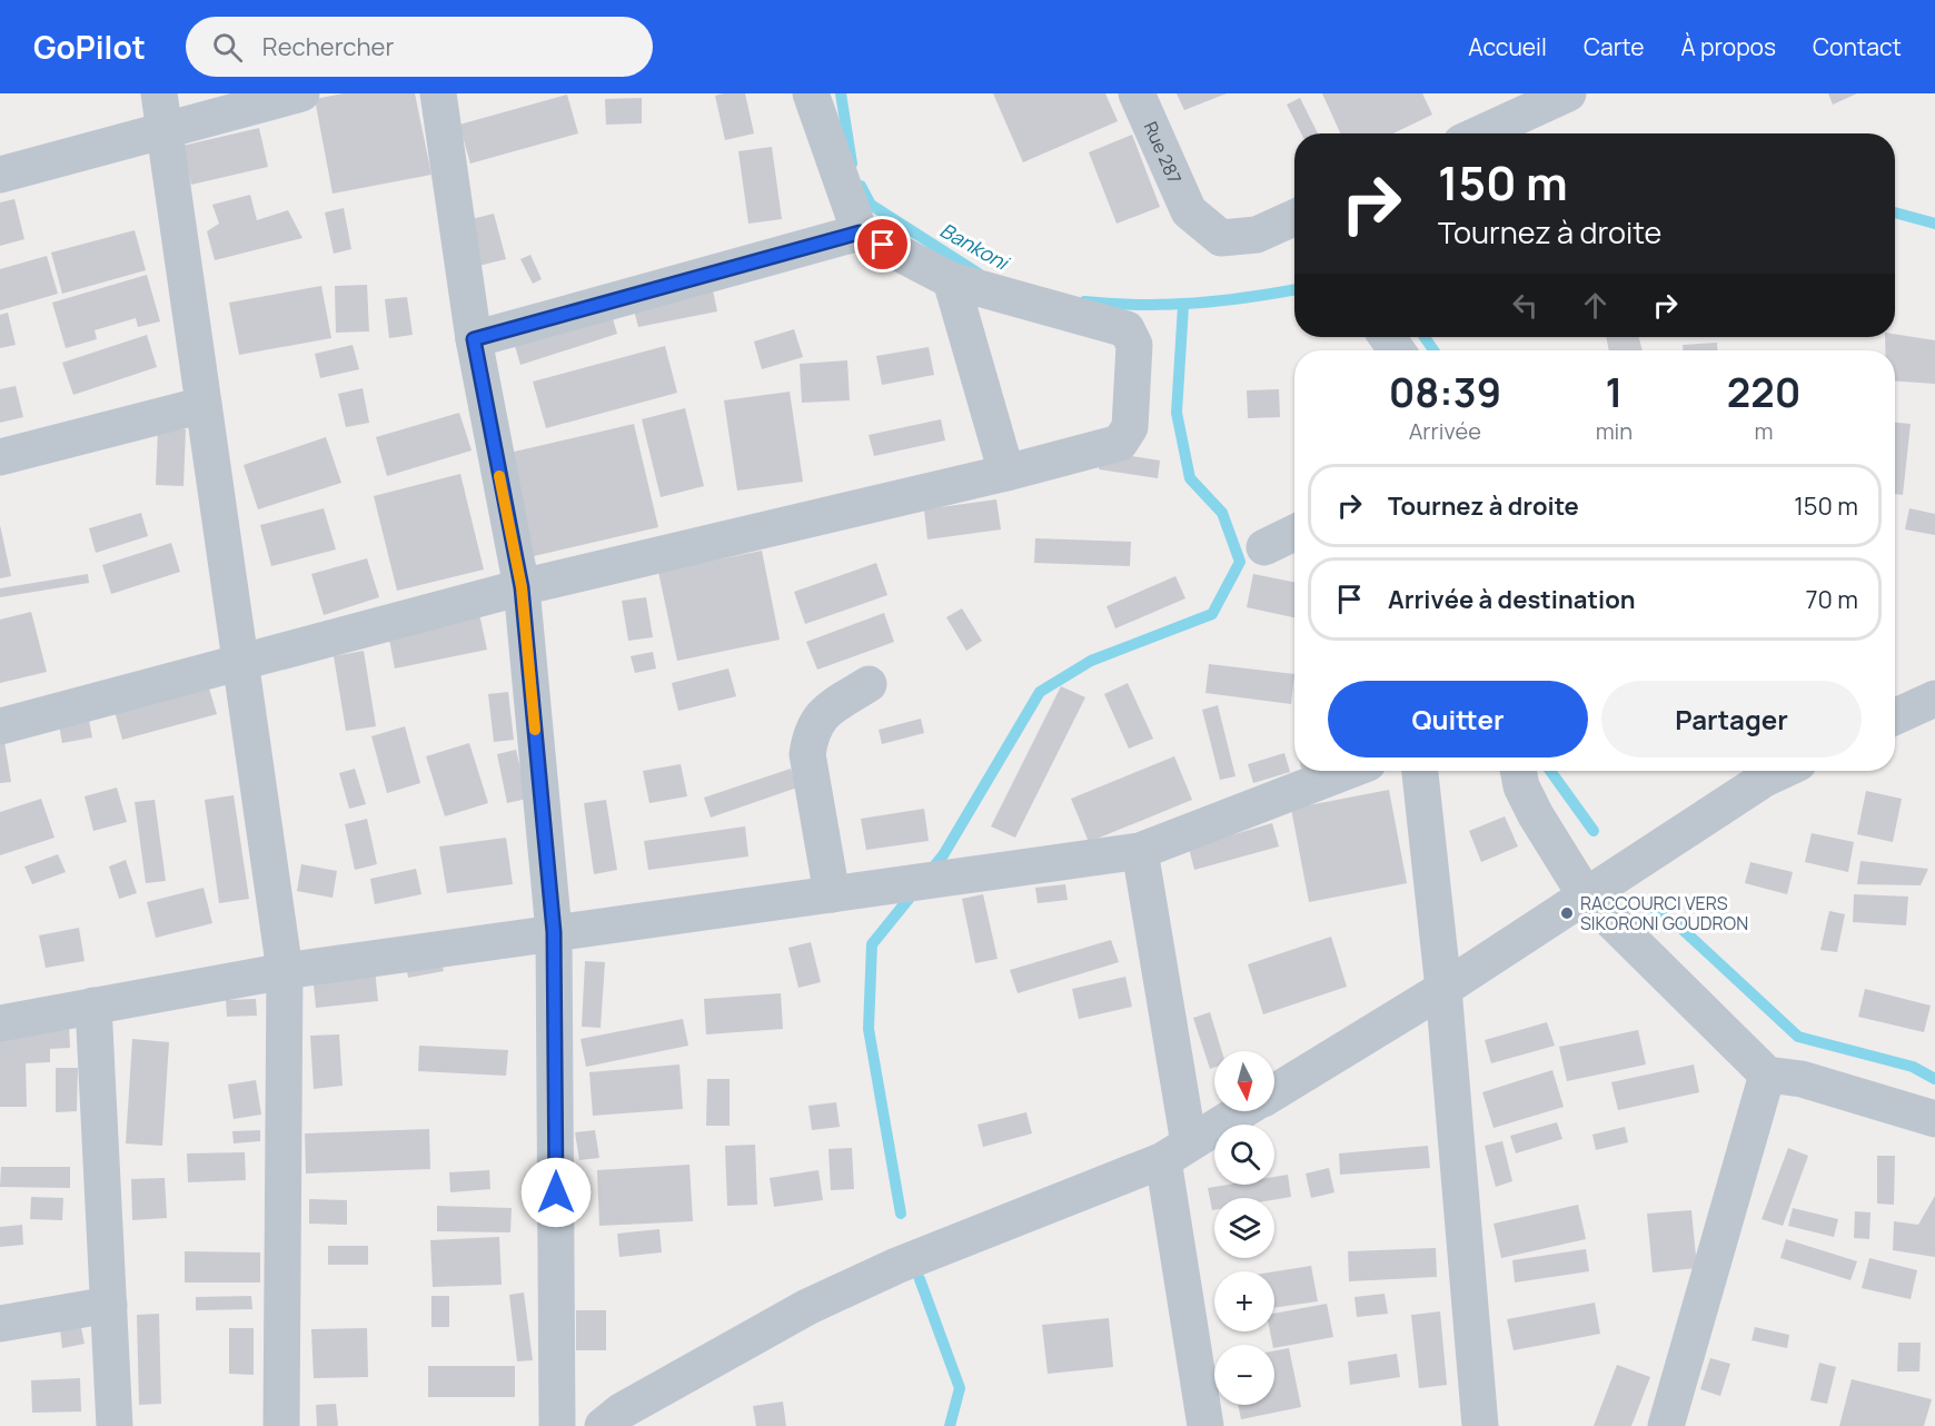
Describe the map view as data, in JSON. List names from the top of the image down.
{
  "streets": {
    "street": ["Rue 287"]
  },
  "water": ["Bankoni"],
  "places": ["RACCOURCI VERS SIKORONI GOUDRON"],
  "north": "bottom",
  "page": {
    "header": "GoPilot",
    "search": "Rechercher",
    "nav": [
      "Accueil",
      "Carte",
      "À propos",
      "Contact"
    ],
    "turn": ["150 m", "Tournez à droite"],
    "eta": [
      "08:39",
      "Arrivée",
      "1",
      "min",
      "220",
      "m"
    ],
    "list": [
      {
        "name": "Tournez à droite",
        "value": "150 m"
      },
      {
        "name": "Arrivée à destination",
        "value": "70 m"
      }
    ],
    "buttons": ["Quitter", "Partager"],
    "map_buttons": ["+", "−"]
  }
}
